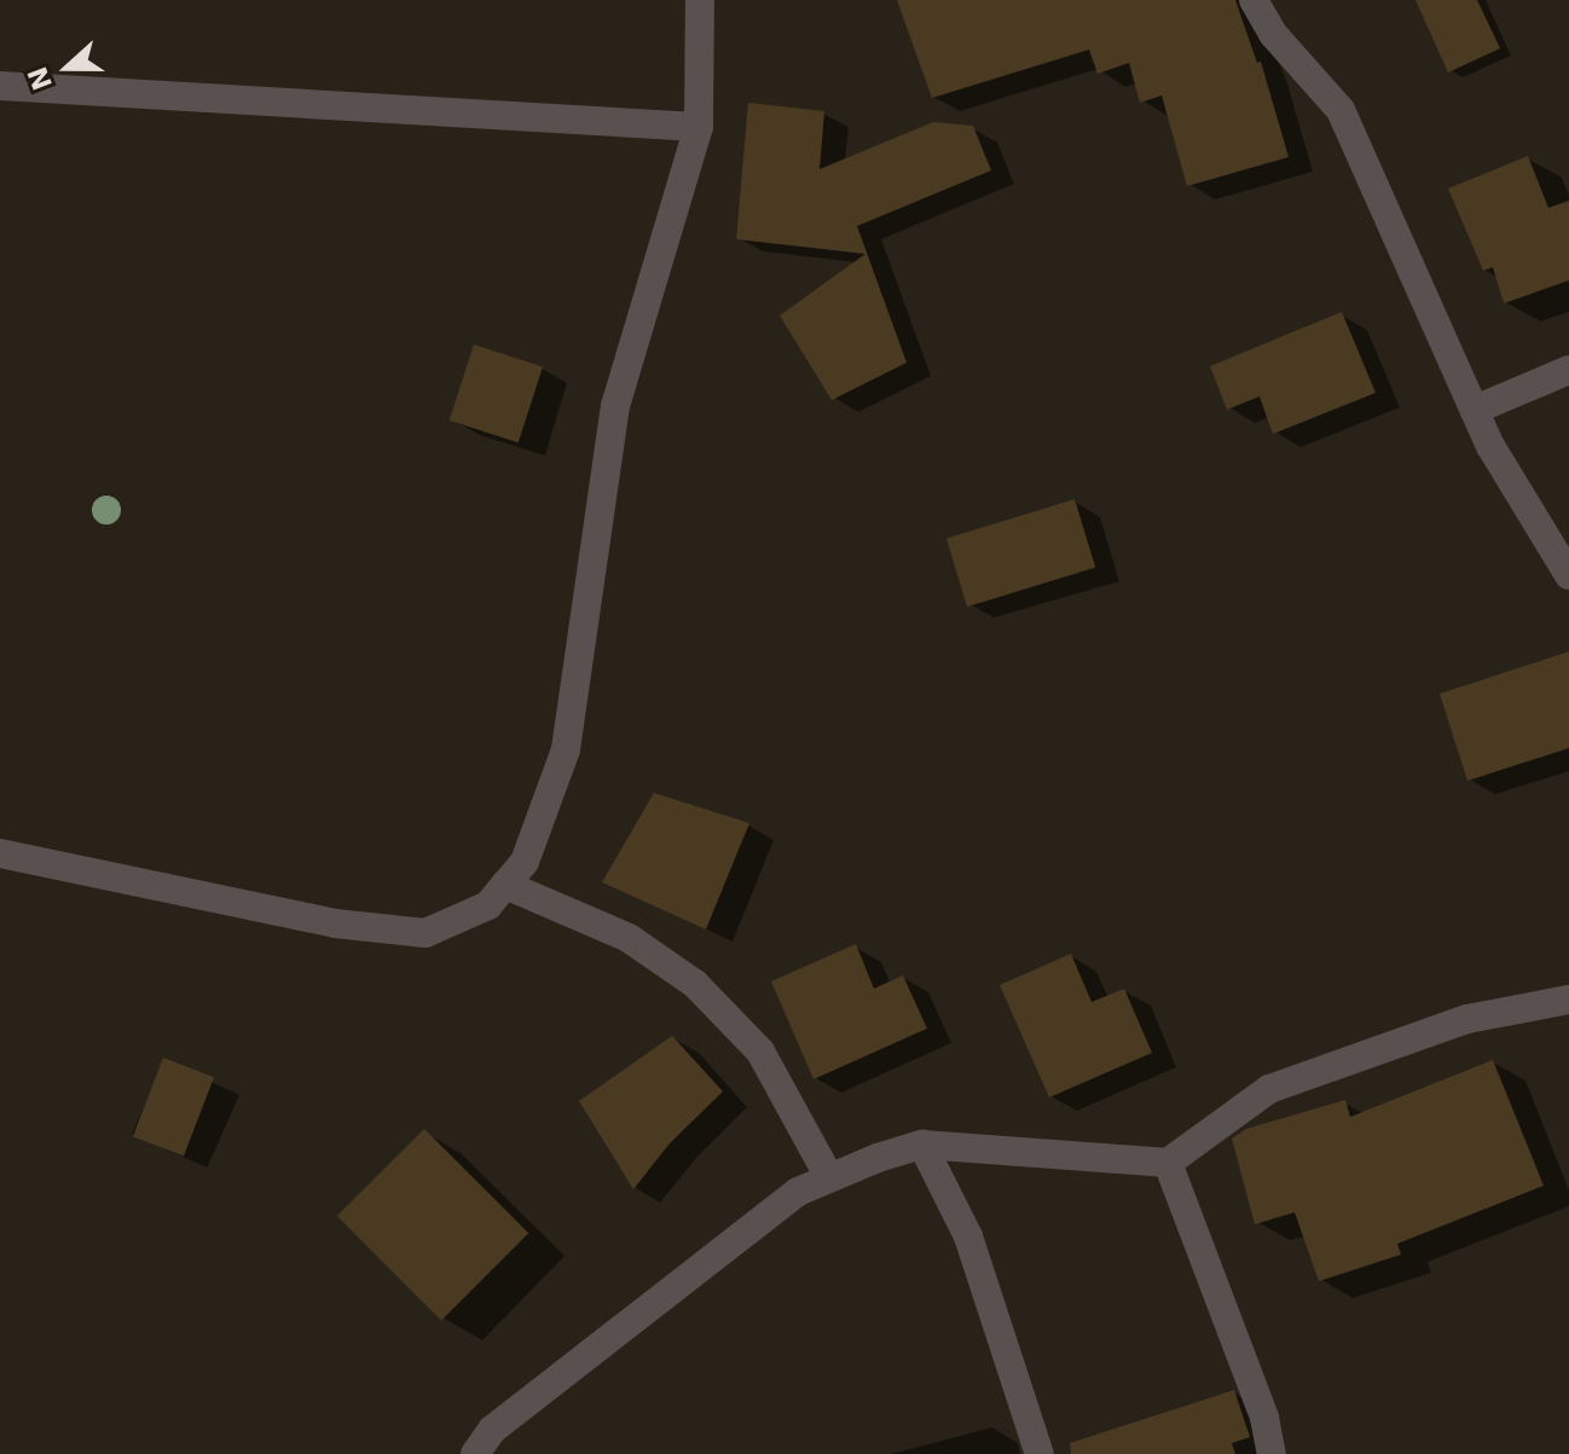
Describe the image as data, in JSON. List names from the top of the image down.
{
  "north": "left"
}
